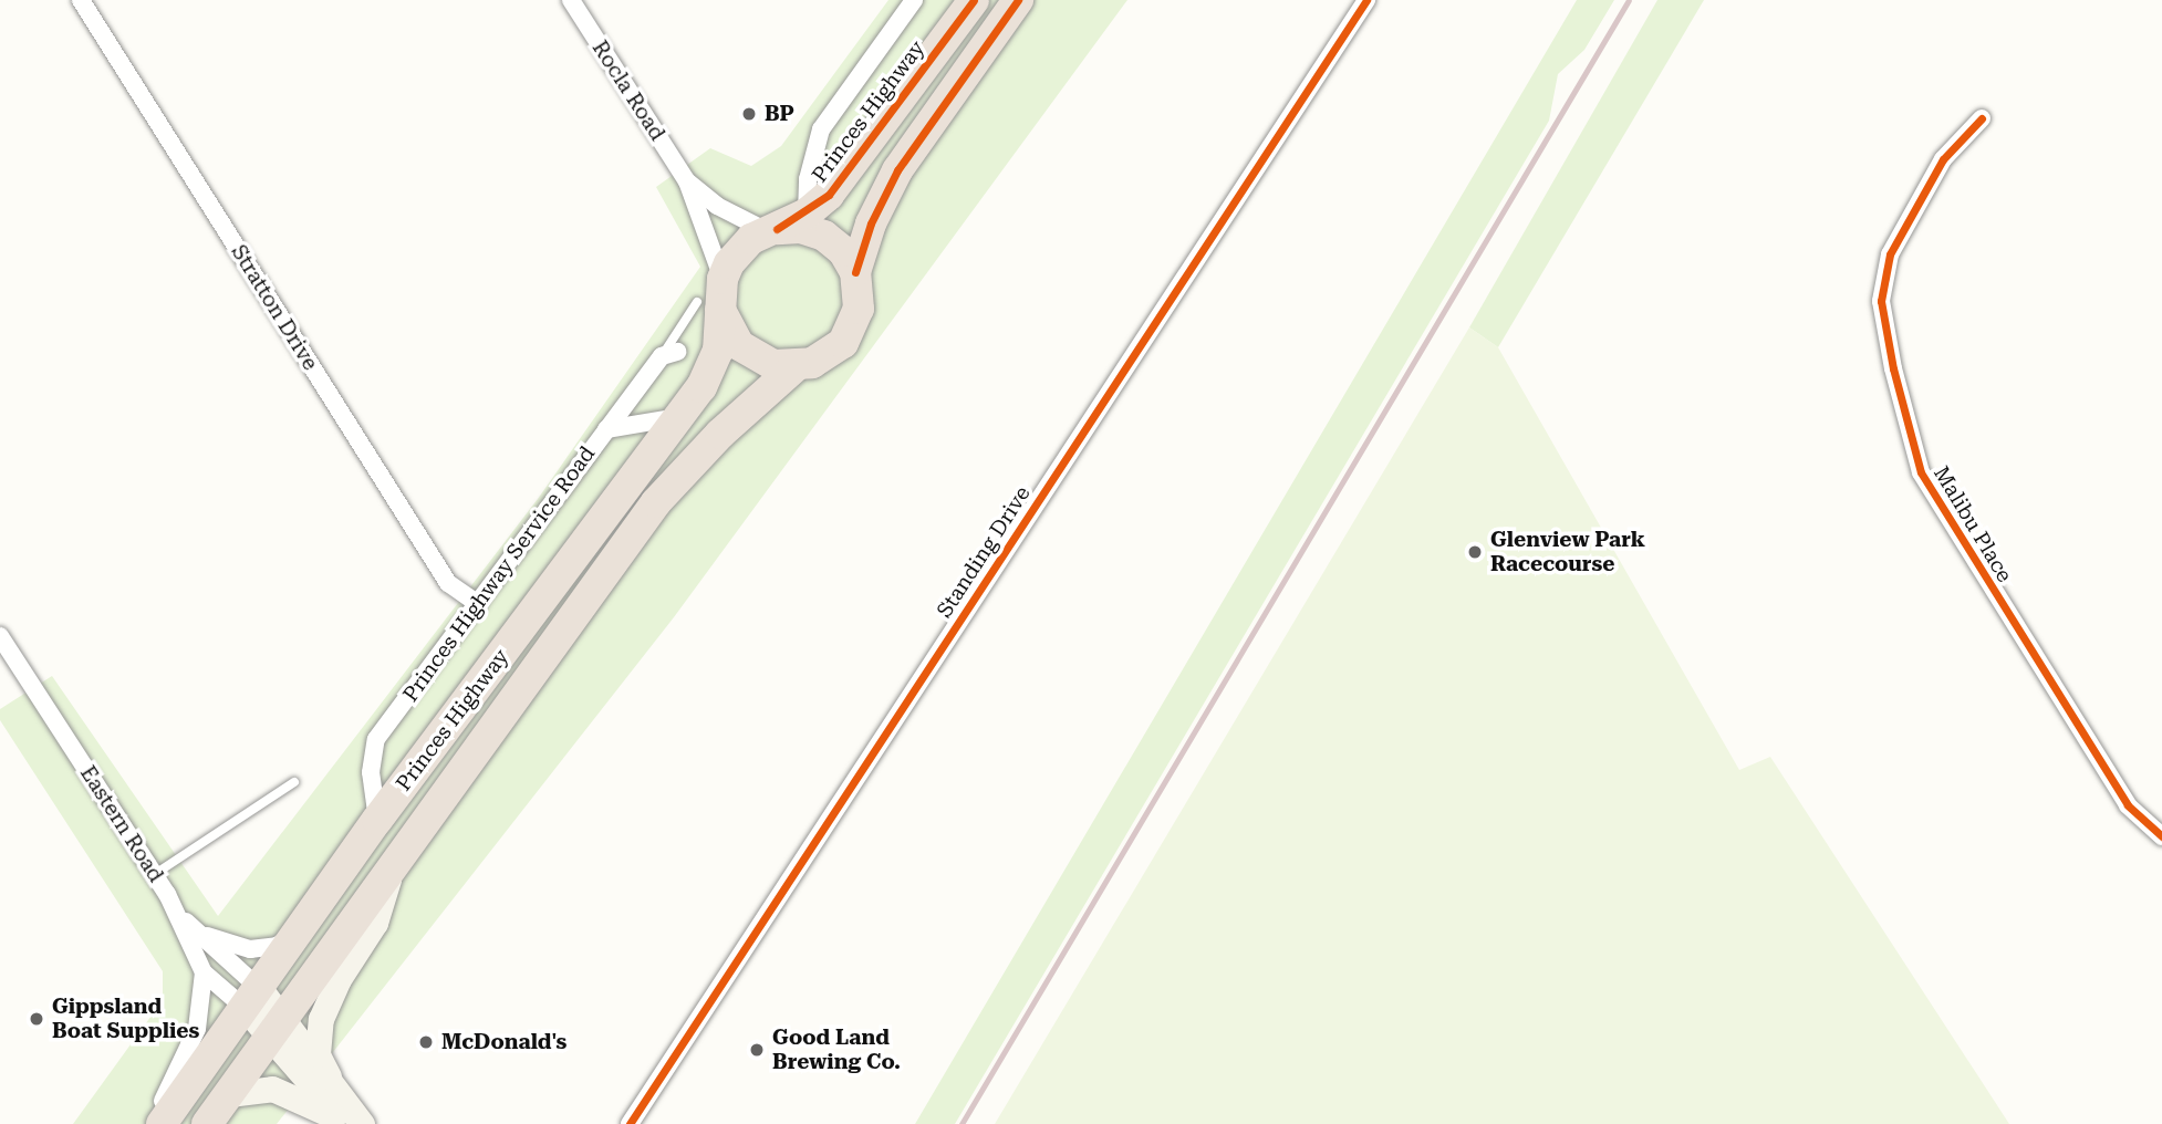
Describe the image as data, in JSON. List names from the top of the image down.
{
  "streets": {
    "highway": ["Princes Highway"],
    "street": [
      "Rocla Road",
      "Stratton Drive",
      "Malibu Place",
      "Standing Drive",
      "Princes Highway Service Road",
      "Eastern Road"
    ]
  },
  "crossings": [
    ["Rocla Road", "Princes Highway"],
    ["Princes Highway", "Princes Highway Service Road"],
    ["Princes Highway", "Eastern Road"],
    ["Stratton Drive", "Princes Highway Service Road"]
  ],
  "places": [
    "BP",
    "Glenview Park Racecourse",
    "Gippsland Boat Supplies",
    "McDonald's",
    "Good Land Brewing Co."
  ]
}
